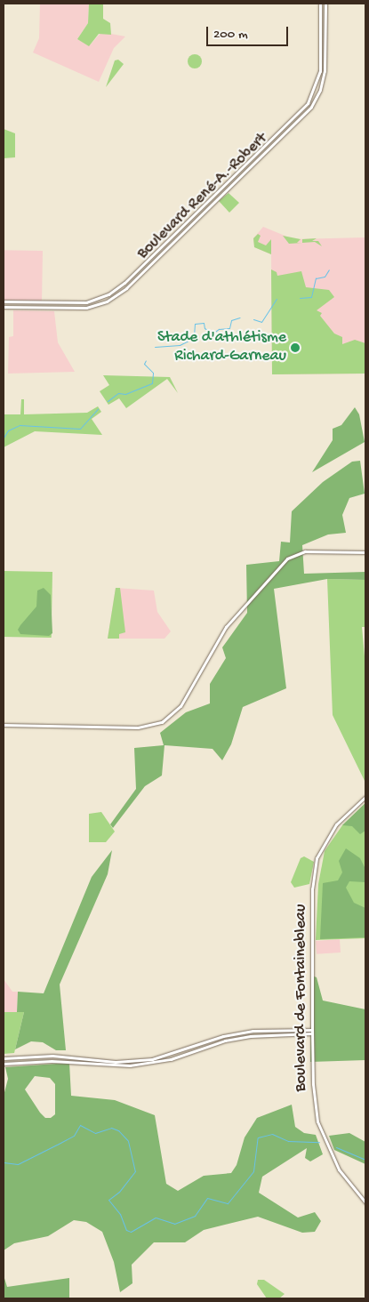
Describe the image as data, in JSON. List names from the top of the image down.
{
  "streets": {
    "street": ["Boulevard René-A.-Robert", "Boulevard de Fontainebleau"]
  },
  "places": ["Stade d'athlétisme Richard-Garneau"],
  "scale_bar": "200 m"
}
